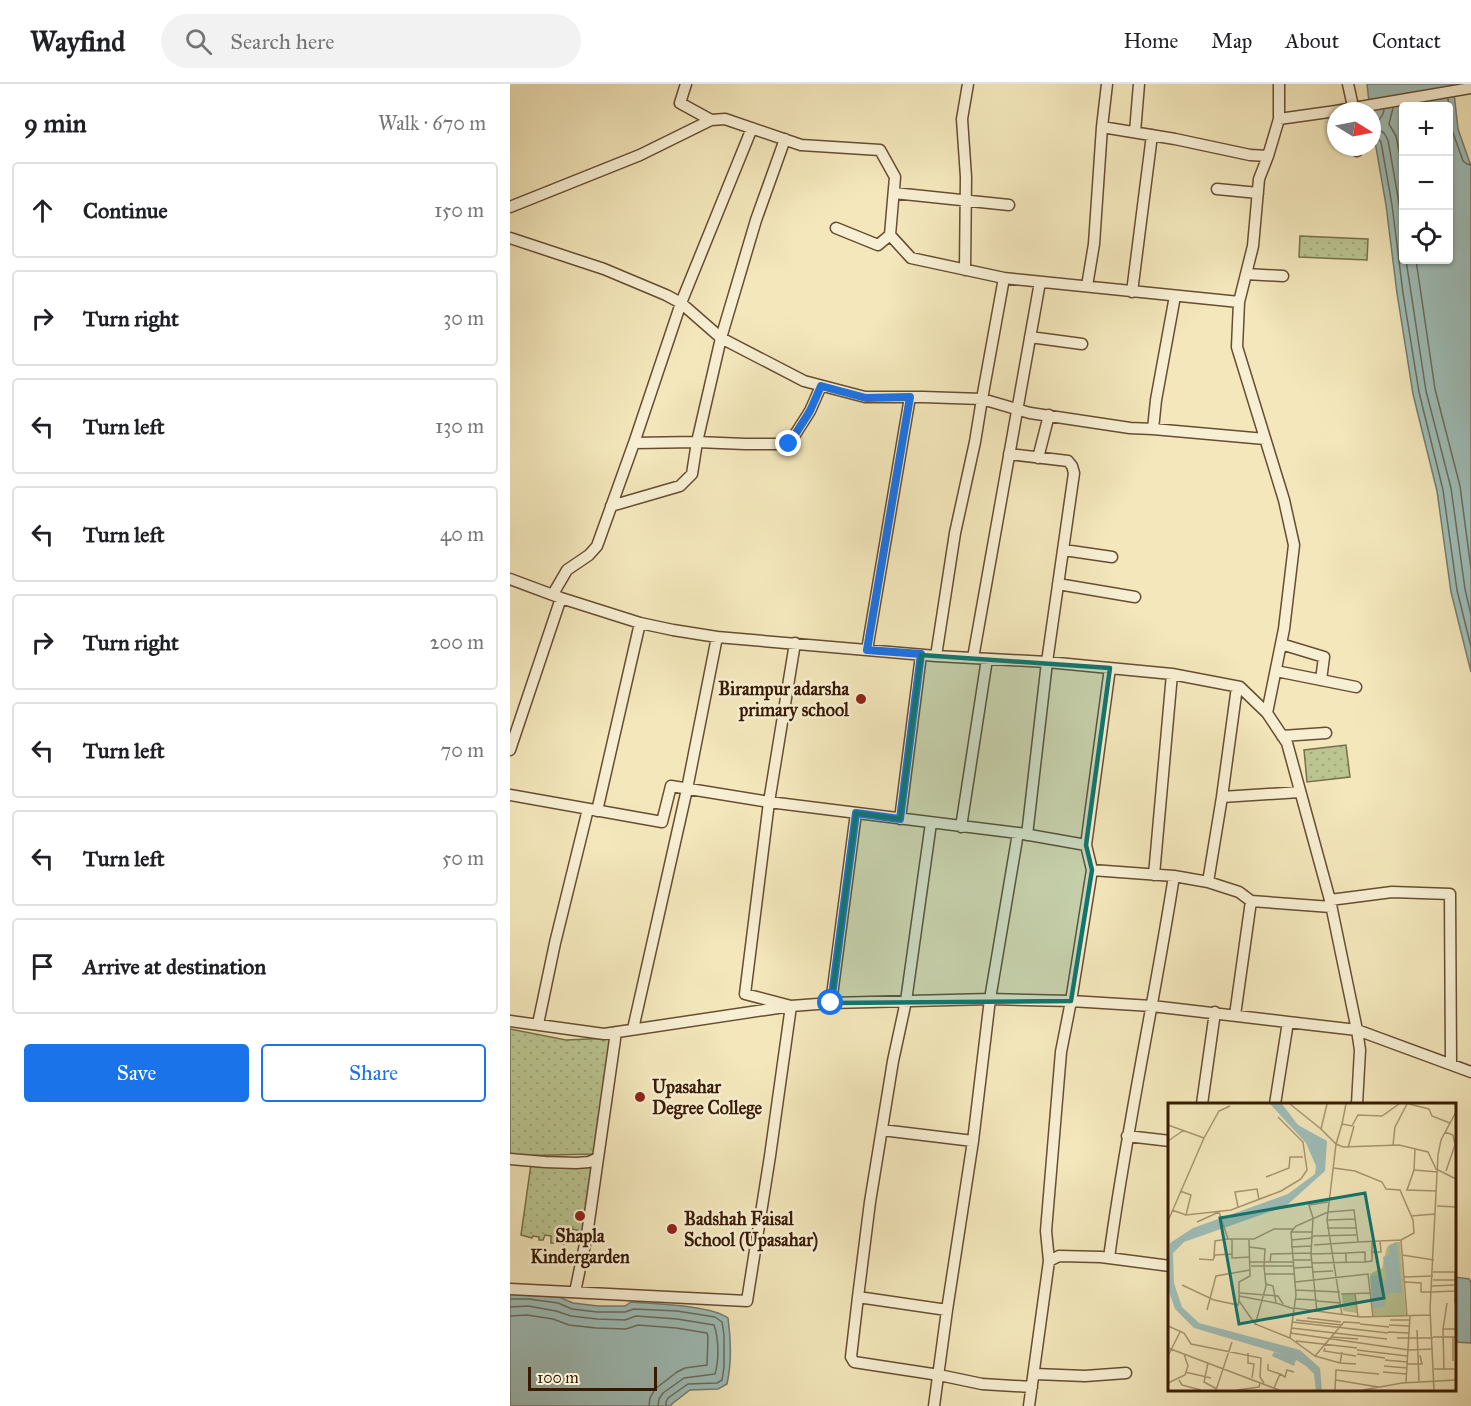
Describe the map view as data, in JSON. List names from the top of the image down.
{
  "places": [
    "Birampur adarsha primary school",
    "Upasahar Degree College",
    "Shapla Kindergarden",
    "Badshah Faisal School (Upasahar)"
  ],
  "scale_bar": "100 m",
  "north": "right",
  "page": {
    "header": "Wayfind",
    "search": "Search here",
    "nav": [
      "Home",
      "Map",
      "About",
      "Contact"
    ],
    "heading": ["9 min", "Walk · 670 m"],
    "map_buttons": ["+", "−"],
    "list": [
      ["Continue", "150 m"],
      ["Turn right", "30 m"],
      ["Turn left", "130 m"],
      ["Turn left", "40 m"],
      ["Turn right", "200 m"],
      ["Turn left", "70 m"],
      ["Turn left", "50 m"],
      "Arrive at destination"
    ],
    "buttons": ["Save", "Share"],
    "scale": "100 m"
  }
}
